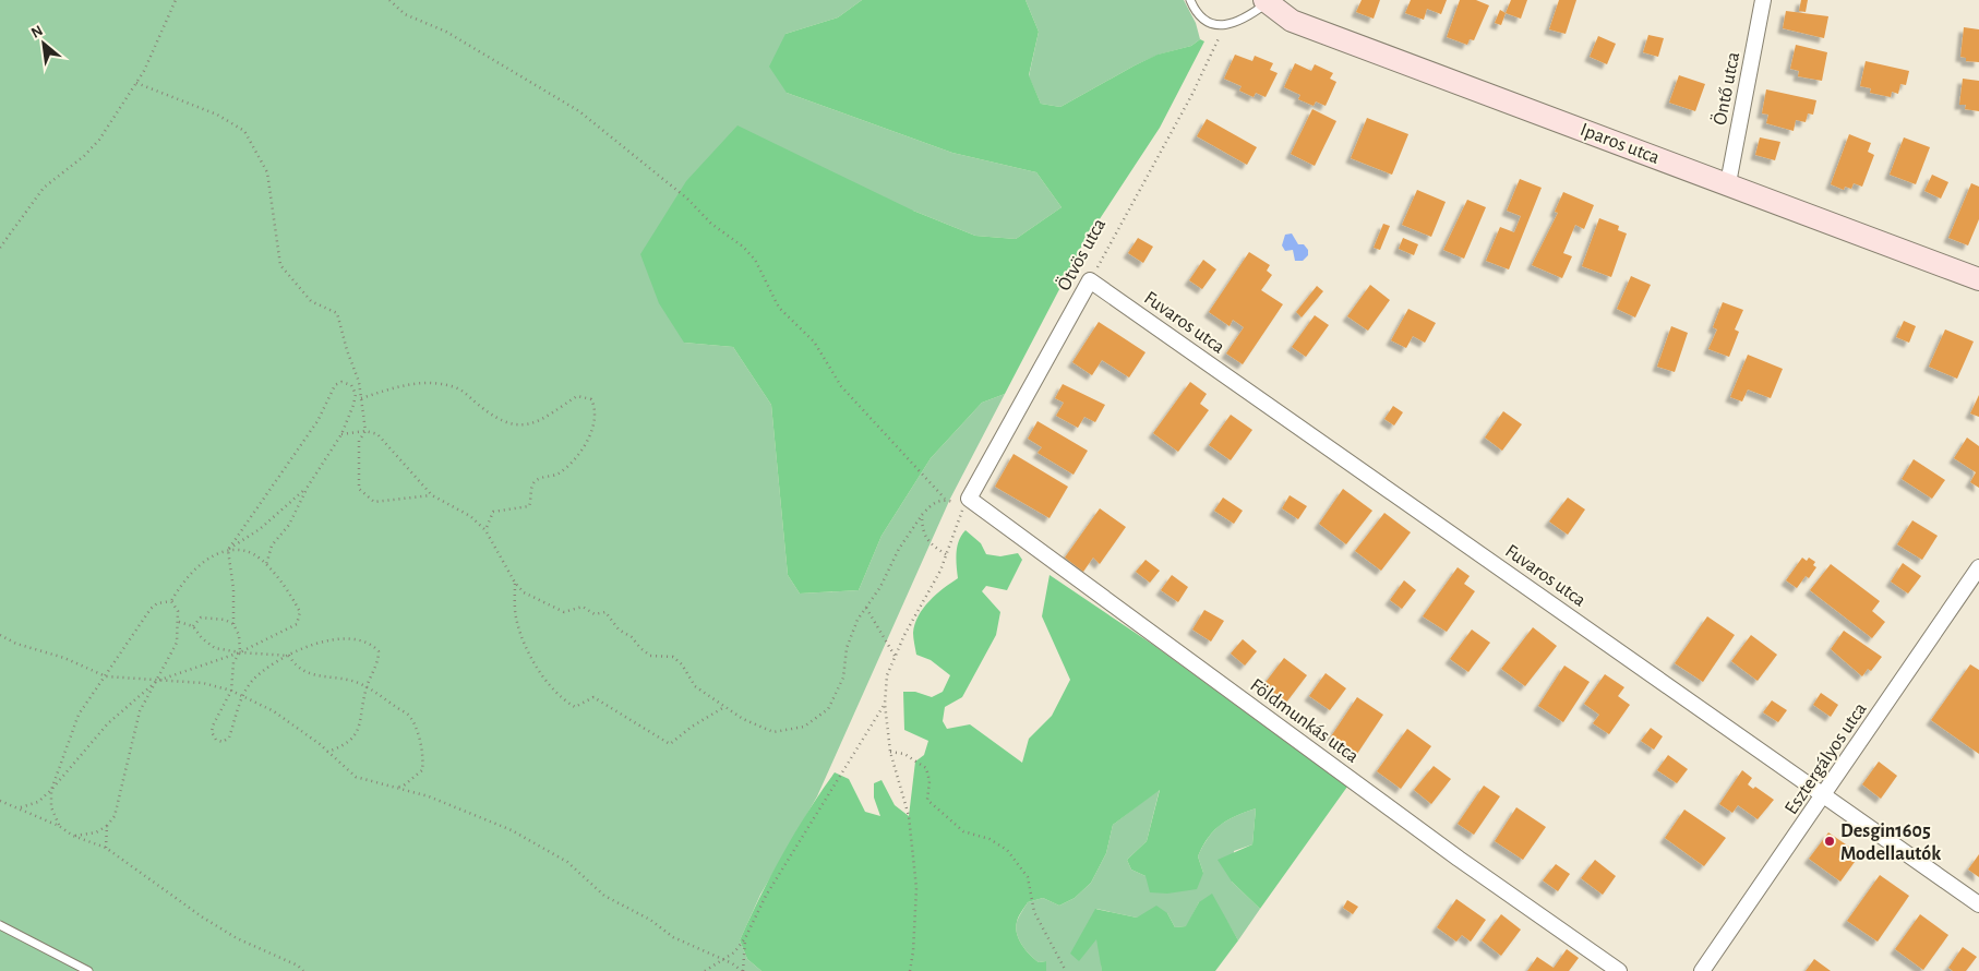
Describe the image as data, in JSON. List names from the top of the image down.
{
  "streets": {
    "street": [
      "Öntő utca",
      "Iparos utca",
      "Ötvös utca",
      "Fuvaros utca",
      "Földmunkás utca",
      "Esztergályos utca"
    ]
  },
  "crossings": [
    ["Öntő utca", "Iparos utca"],
    ["Ötvös utca", "Fuvaros utca"],
    ["Ötvös utca", "Földmunkás utca"],
    ["Fuvaros utca", "Esztergályos utca"]
  ],
  "places": ["Desgin1605 Modellautók"],
  "north": "top left"
}
